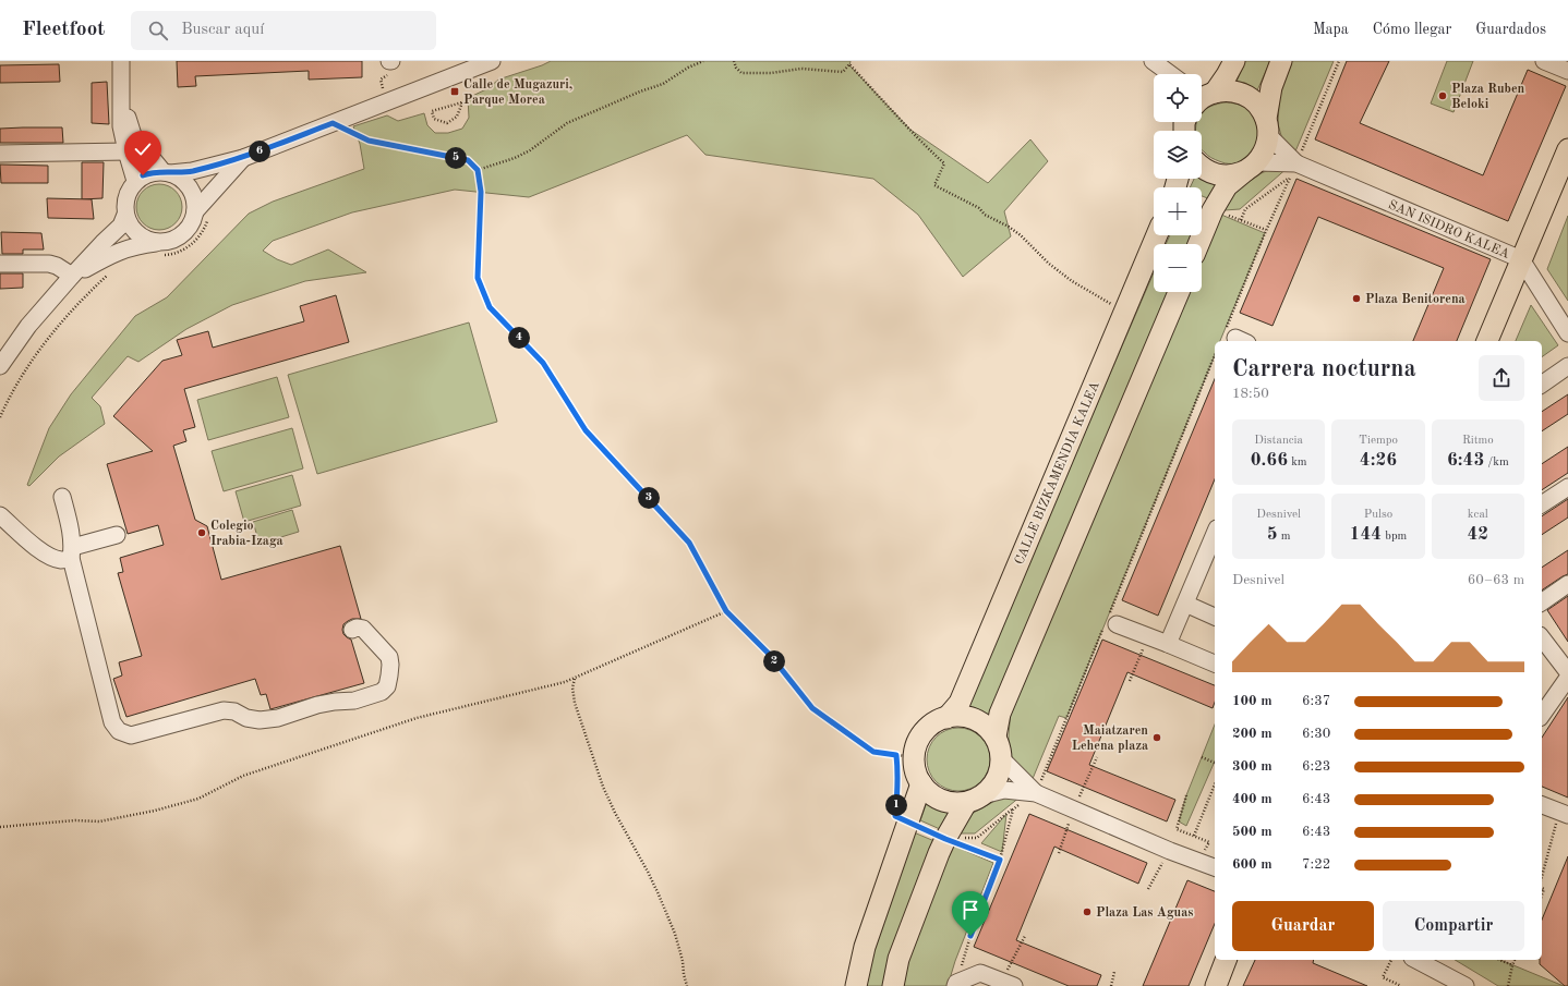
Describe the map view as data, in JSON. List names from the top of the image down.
{
  "streets": {
    "main road": ["CALLE BIZKAMENDIA KALEA"],
    "street": ["SAN ISIDRO KALEA"]
  },
  "places": {
    "transit": ["Calle de Mugazuri, Parque Morea"],
    "other": [
      "Plaza Ruben Beloki",
      "Plaza Benitorena",
      "Colegio Irabia-Izaga",
      "Maiatzaren Lehena plaza",
      "Plaza Las Aguas"
    ]
  },
  "page": {
    "header": "Fleetfoot",
    "search": "Buscar aquí",
    "nav": ["Mapa", "Cómo llegar", "Guardados"],
    "map_buttons": ["+", "−"],
    "pins": [
      "6",
      "5",
      "4",
      "3",
      "2",
      "1"
    ],
    "heading": ["Carrera nocturna", "18:50"],
    "stats": [
      ["Distancia", "0.66 km"],
      ["Tiempo", "4:26"],
      ["Ritmo", "6:43 /km"],
      ["Desnivel", "5 m"],
      ["Pulso", "144 bpm"],
      ["kcal", "42"]
    ],
    "chart": ["Desnivel", "60–63 m"],
    "list": [
      {
        "name": "100 m",
        "note": "6:37"
      },
      {
        "name": "200 m",
        "note": "6:30"
      },
      {
        "name": "300 m",
        "note": "6:23"
      },
      {
        "name": "400 m",
        "note": "6:43"
      },
      {
        "name": "500 m",
        "note": "6:43"
      },
      {
        "name": "600 m",
        "note": "7:22"
      }
    ],
    "buttons": ["Guardar", "Compartir"]
  }
}
